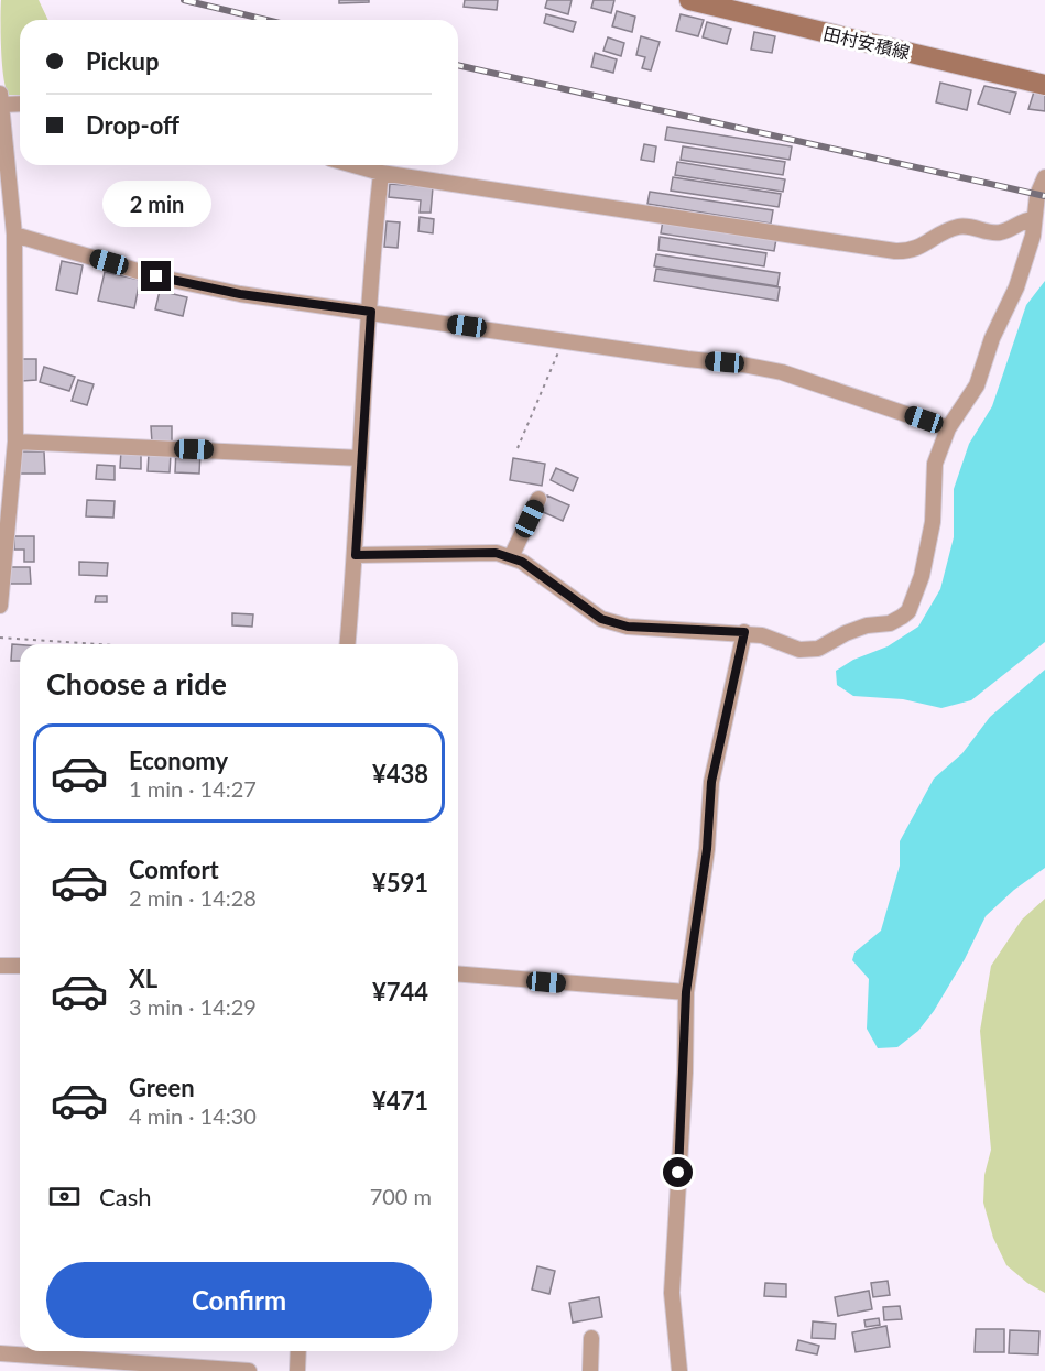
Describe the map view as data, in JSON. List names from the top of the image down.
{
  "streets": {
    "main road": ["田村安積線"]
  },
  "page": {
    "banner": ["Pickup", "Drop-off"],
    "bubble": "2 min",
    "heading": "Choose a ride",
    "list": [
      {
        "name": "Economy",
        "note": "1 min · 14:27",
        "value": "¥438"
      },
      {
        "name": "Comfort",
        "note": "2 min · 14:28",
        "value": "¥591"
      },
      {
        "name": "XL",
        "note": "3 min · 14:29",
        "value": "¥744"
      },
      {
        "name": "Green",
        "note": "4 min · 14:30",
        "value": "¥471"
      }
    ],
    "pay": ["Cash", "700 m"],
    "buttons": "Confirm"
  }
}
